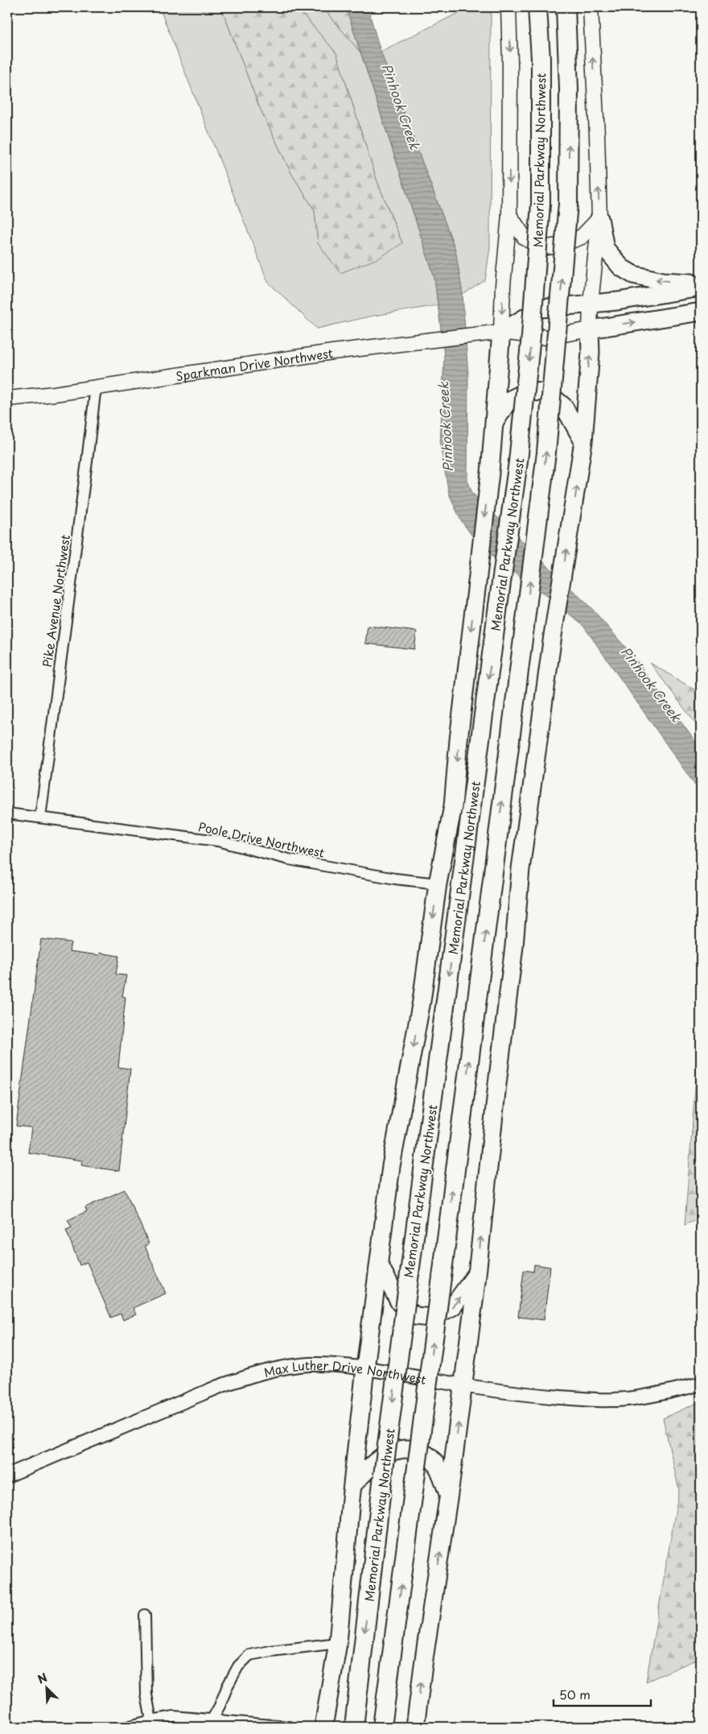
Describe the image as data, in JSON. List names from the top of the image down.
{
  "streets": {
    "highway": ["Memorial Parkway Northwest", "Sparkman Drive Northwest"],
    "street": ["Pike Avenue Northwest", "Poole Drive Northwest", "Max Luther Drive Northwest"]
  },
  "crossings": [
    ["Sparkman Drive Northwest", "Pike Avenue Northwest"],
    ["Pike Avenue Northwest", "Poole Drive Northwest"]
  ],
  "water": ["Pinhook Creek"],
  "scale_bar": "50 m",
  "north": "top left"
}
